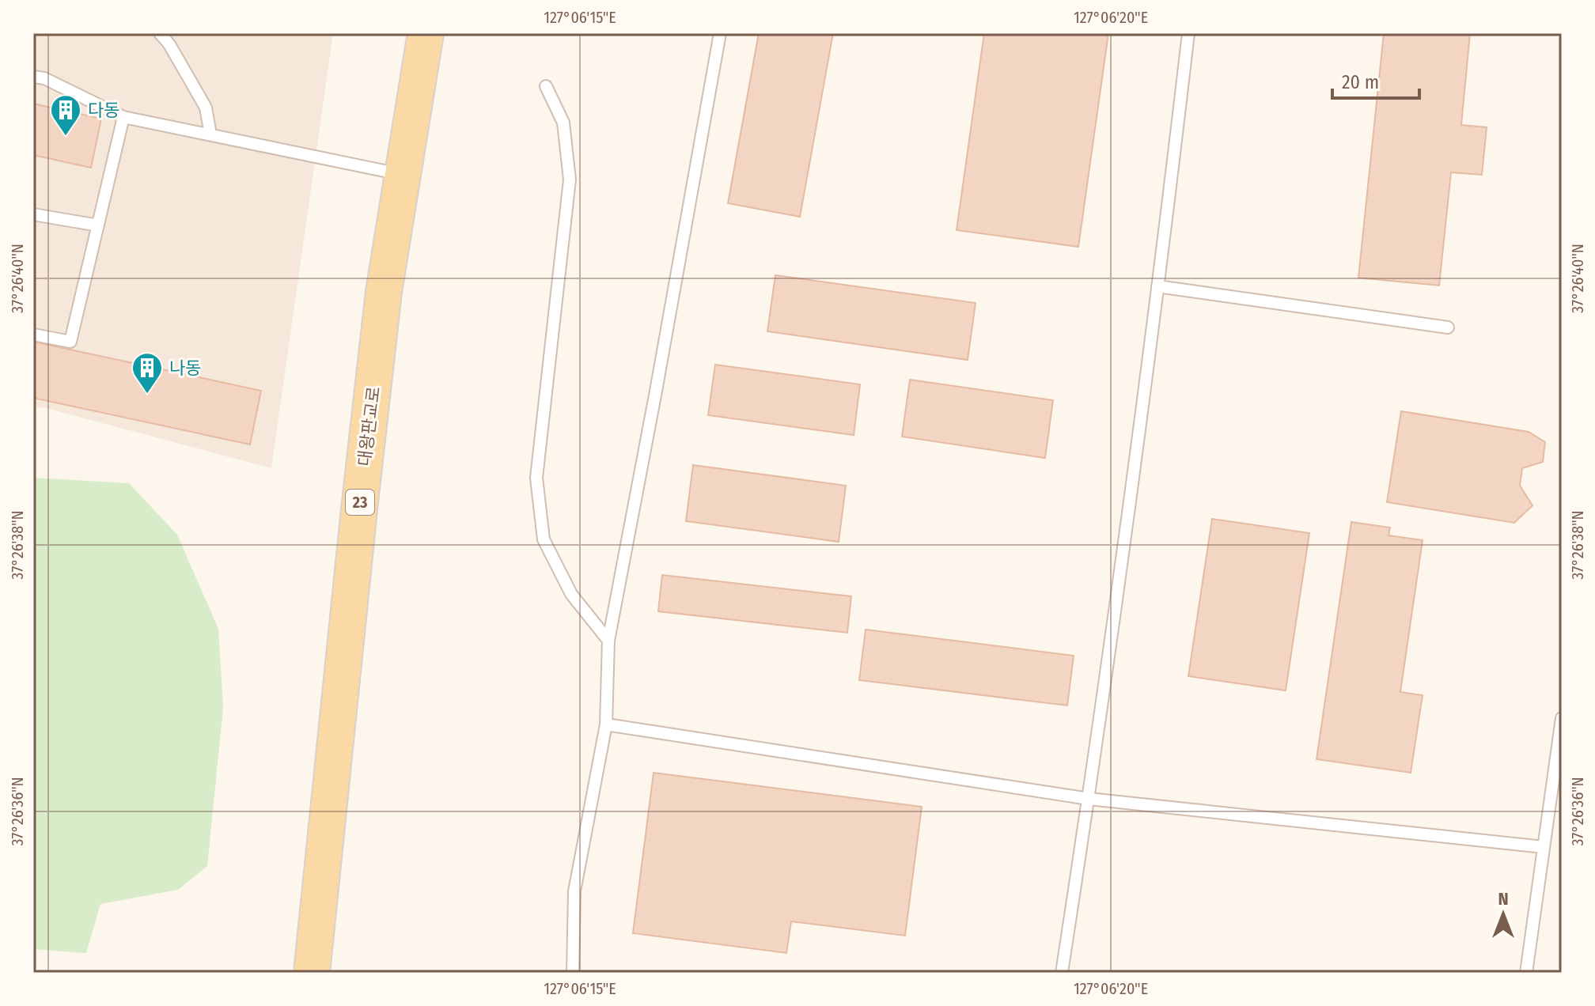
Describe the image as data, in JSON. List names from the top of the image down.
{
  "streets": {
    "main road": ["대왕판교로", "23"]
  },
  "places": {
    "building": ["다동", "나동"]
  },
  "scale_bar": "20 m",
  "north": "top",
  "coordinates": [
    "127°06'15\"E",
    "127°06'20\"E",
    "37°26'40\"N",
    "37°26'38\"N",
    "37°26'36\"N"
  ]
}
